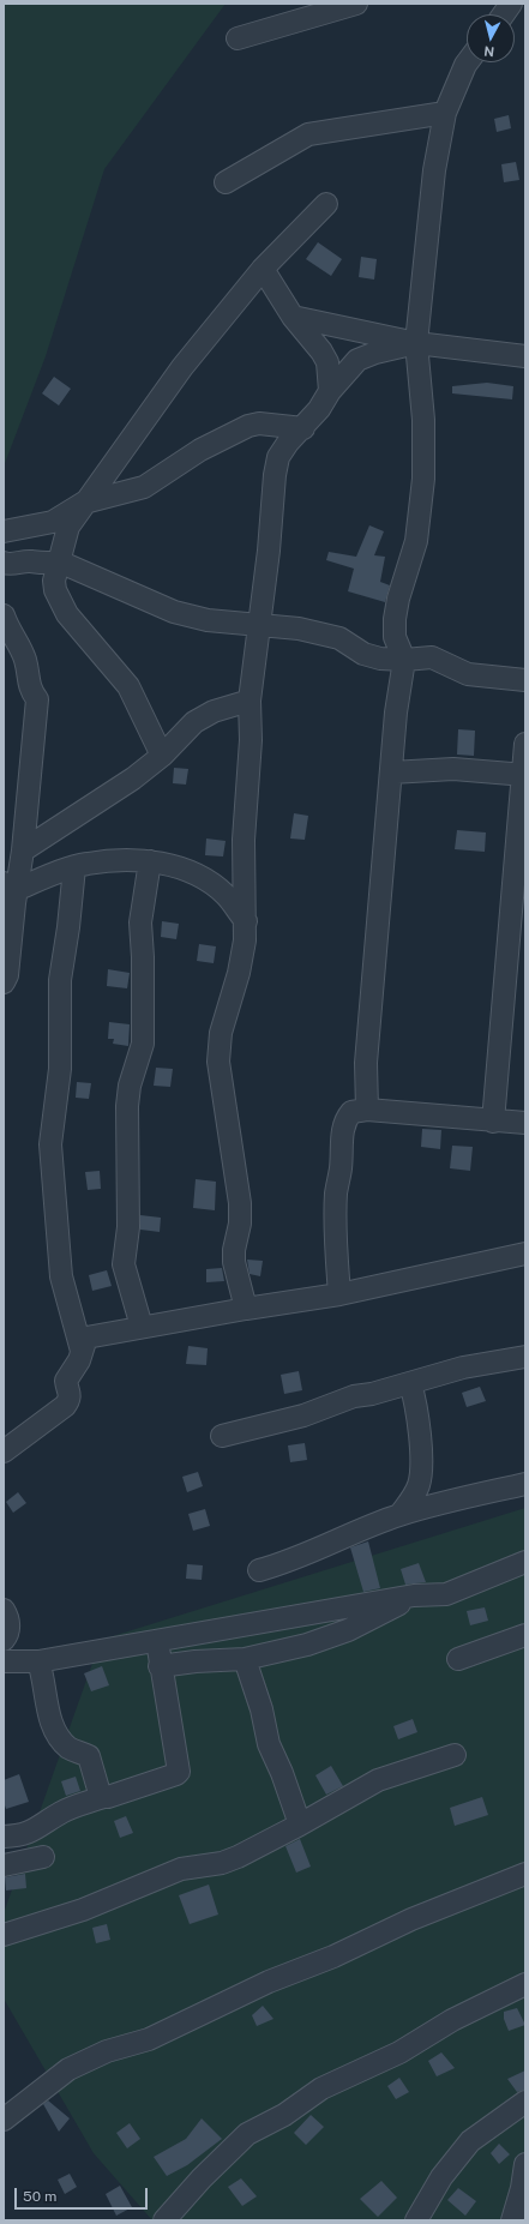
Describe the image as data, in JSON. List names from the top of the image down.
{
  "scale_bar": "50 m",
  "north": "bottom"
}
